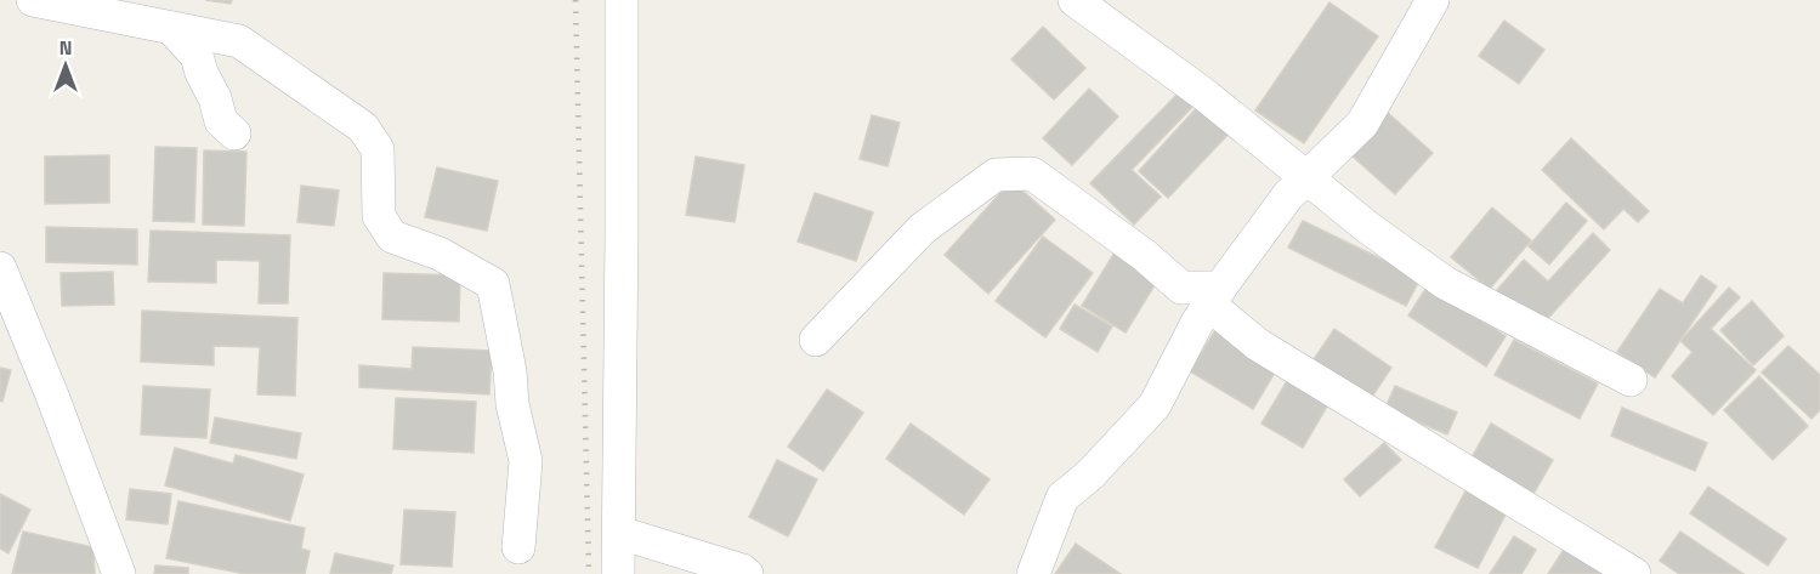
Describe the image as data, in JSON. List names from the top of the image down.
{
  "north": "top"
}
